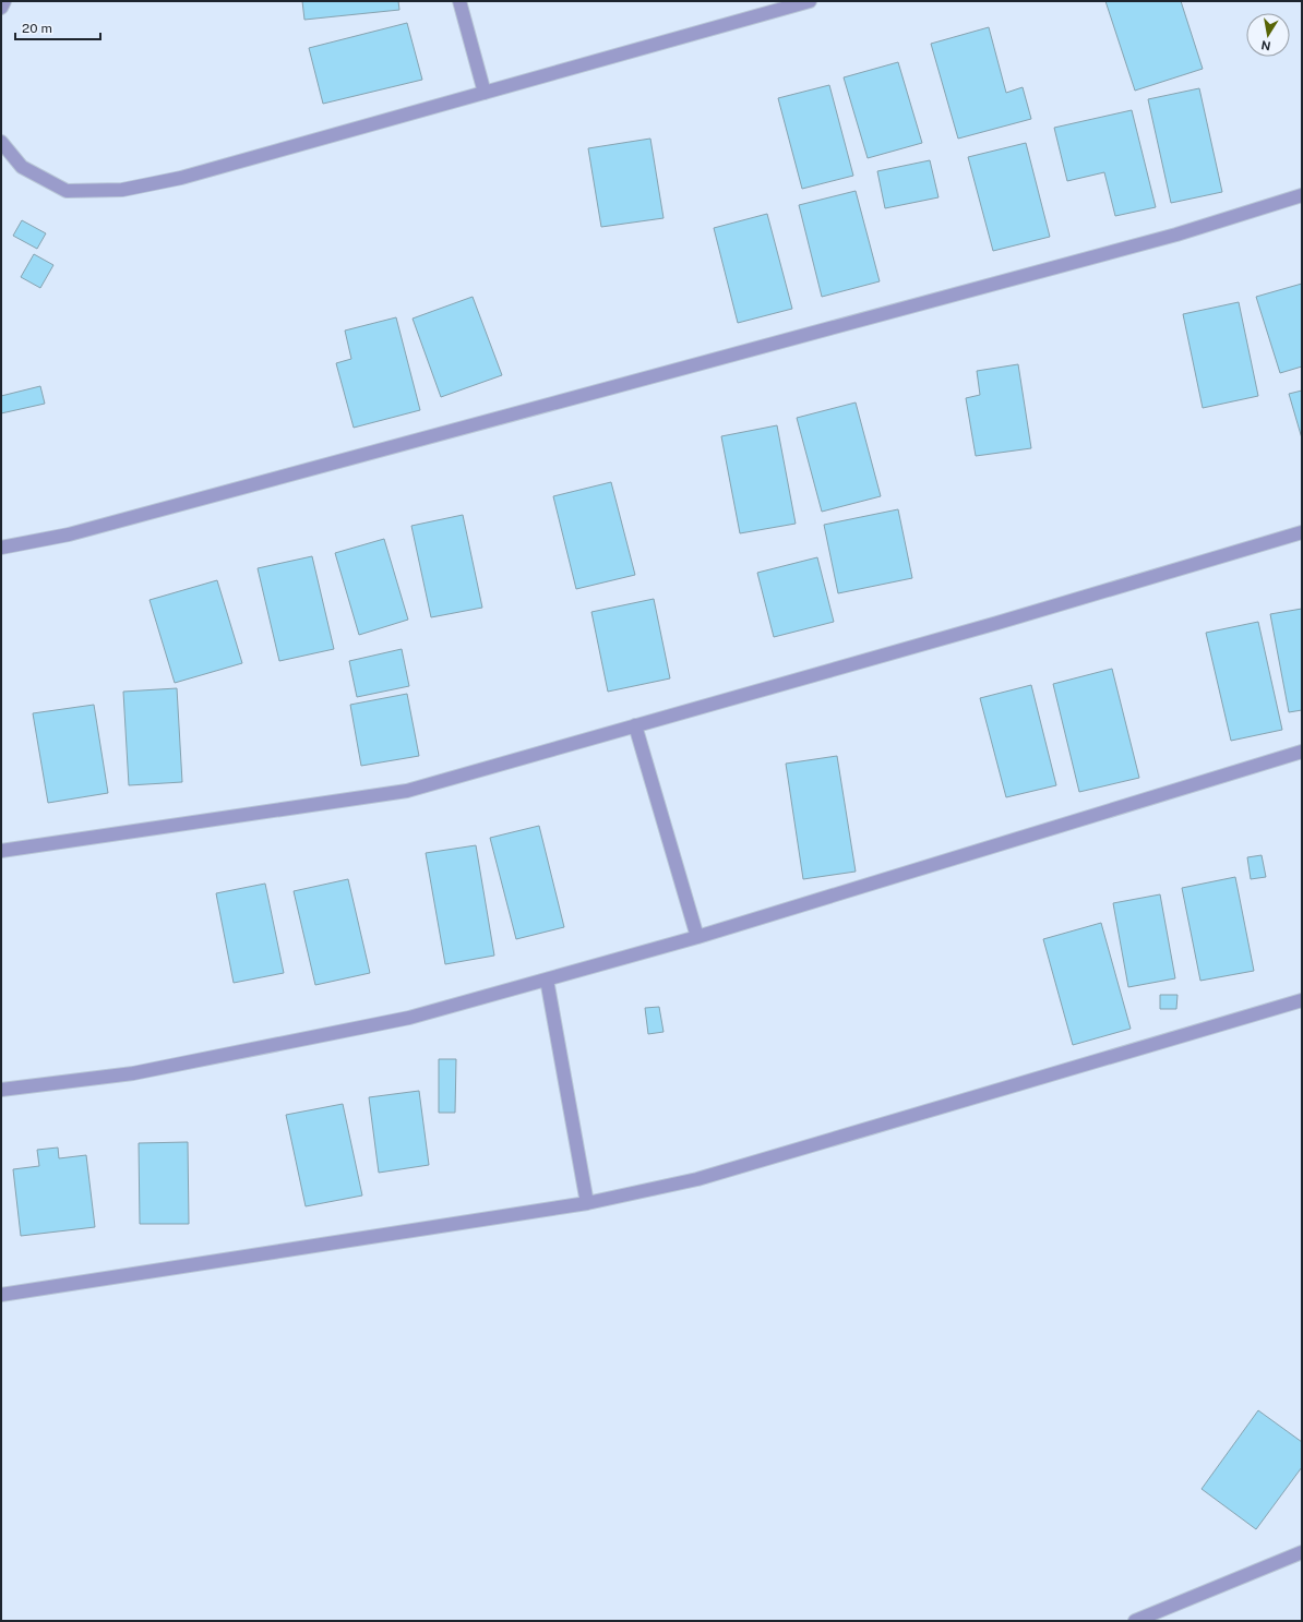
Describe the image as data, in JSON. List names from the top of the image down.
{
  "scale_bar": "20 m",
  "north": "bottom"
}
